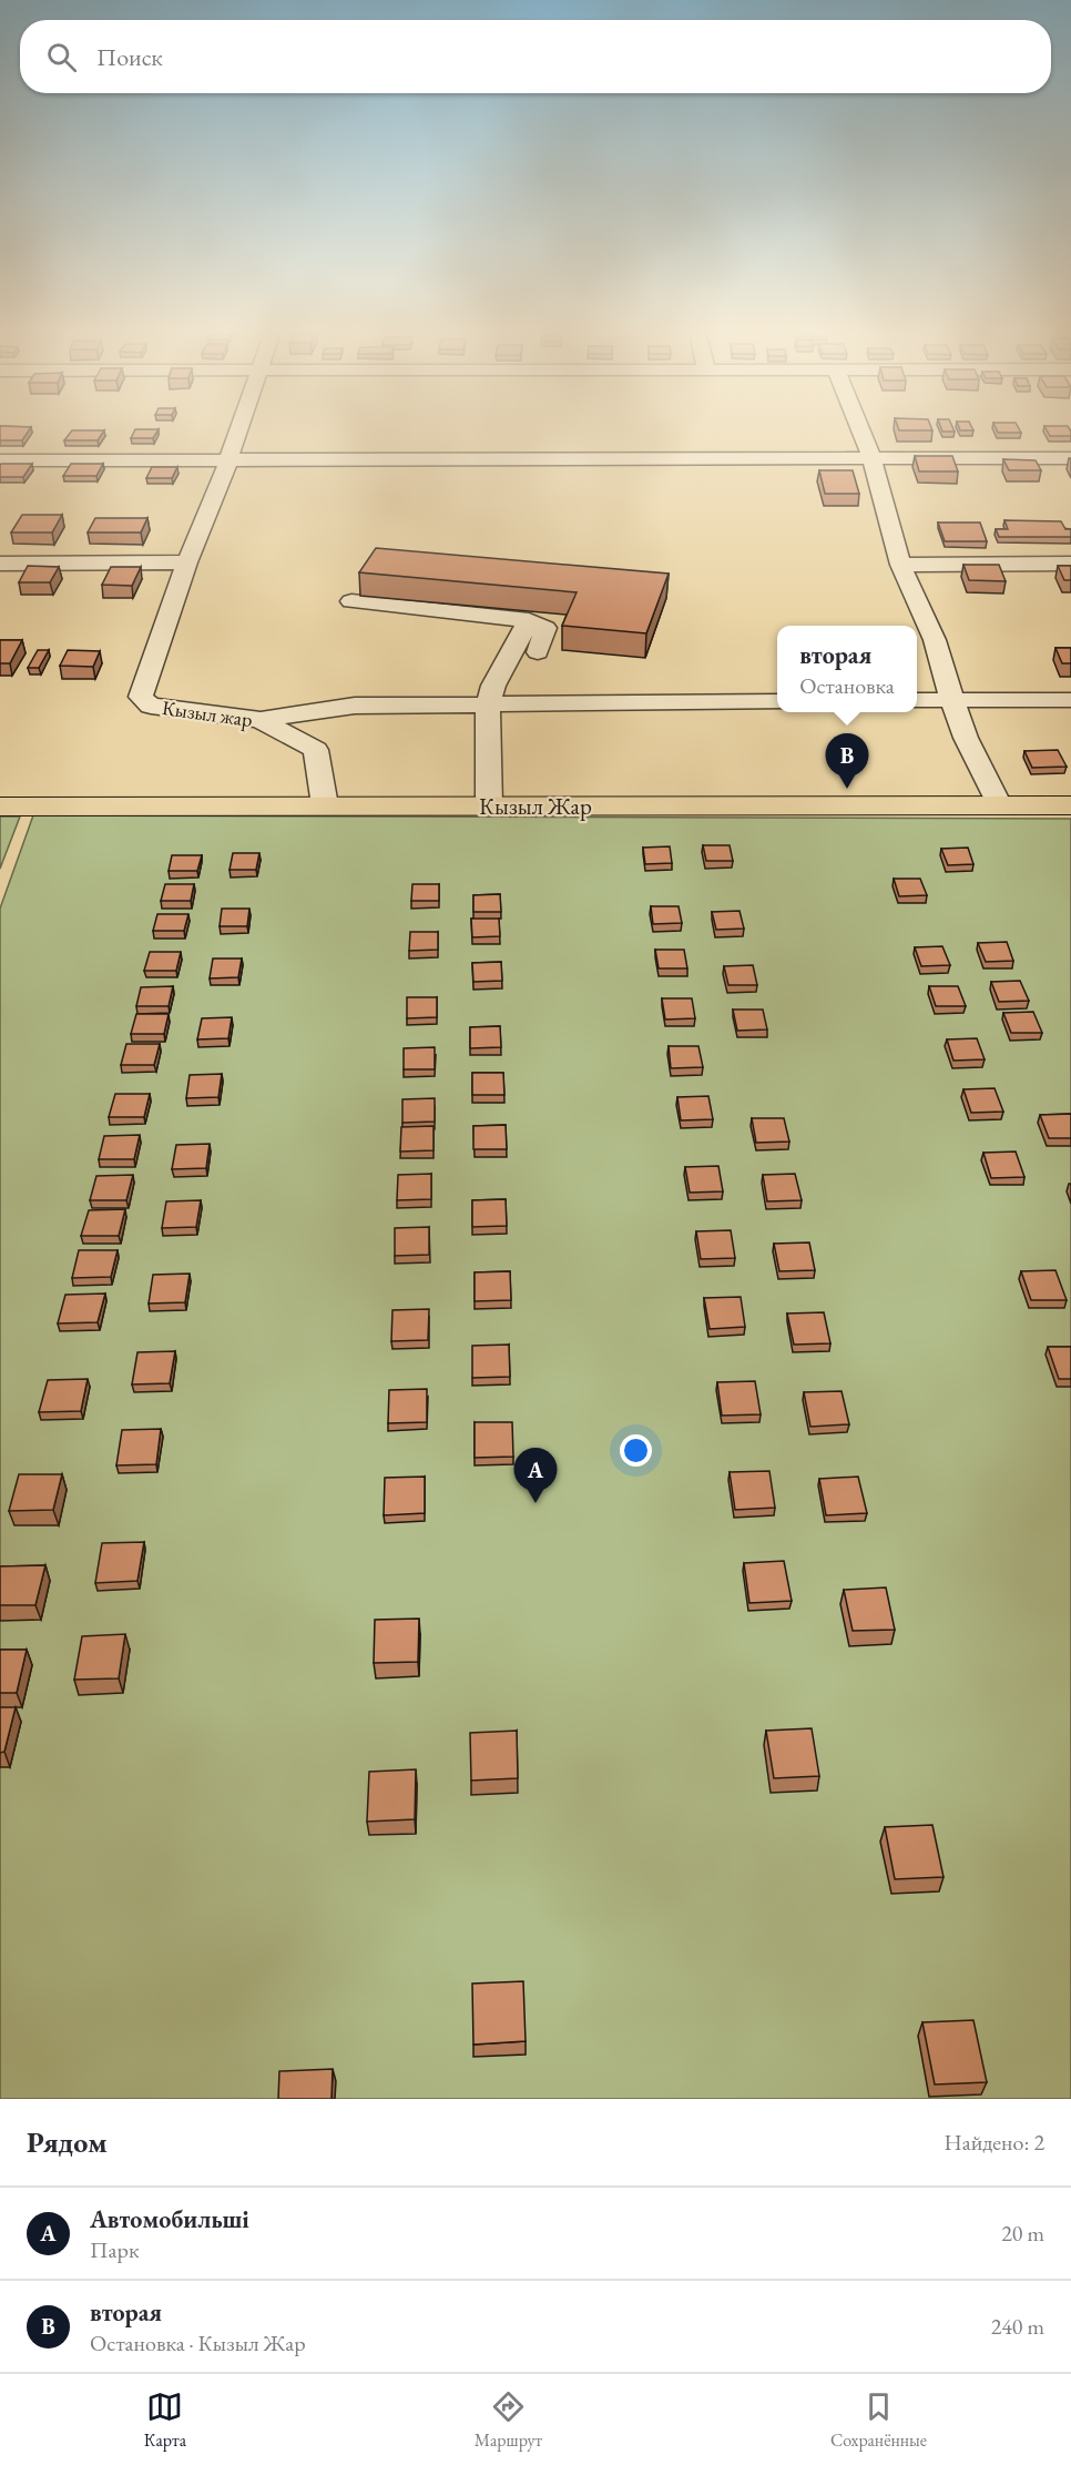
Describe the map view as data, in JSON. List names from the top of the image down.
{
  "streets": {
    "main road": ["Кызыл Жар"],
    "street": ["Кызыл жар"]
  },
  "page": {
    "search": "Поиск",
    "popup": ["вторая", "Остановка"],
    "pins": ["B", "A"],
    "heading": ["Рядом", "Найдено: 2"],
    "list": [
      {
        "mark": "A",
        "name": "Автомобильші",
        "note": "Парк",
        "value": "20 m"
      },
      {
        "mark": "B",
        "name": "вторая",
        "note": "Остановка · Кызыл Жар",
        "value": "240 m"
      }
    ],
    "nav": ["Карта", "Маршрут", "Сохранённые"]
  }
}
